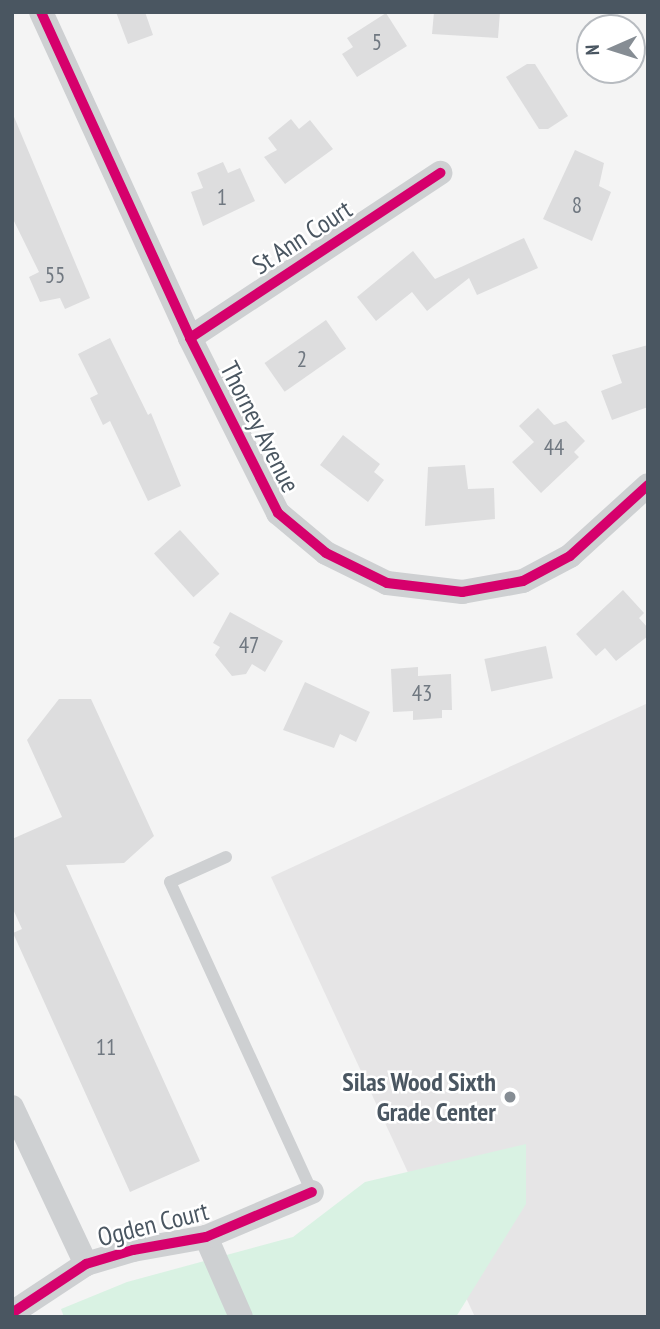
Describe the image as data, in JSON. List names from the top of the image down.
{
  "streets": {
    "street": ["St Ann Court", "Thorney Avenue", "Ogden Court"]
  },
  "crossings": [
    ["St Ann Court", "Thorney Avenue"]
  ],
  "places": ["Silas Wood Sixth Grade Center"],
  "house_numbers": [
    "5",
    "1",
    "8",
    "55",
    "2",
    "44",
    "47",
    "43",
    "11"
  ],
  "north": "left"
}
